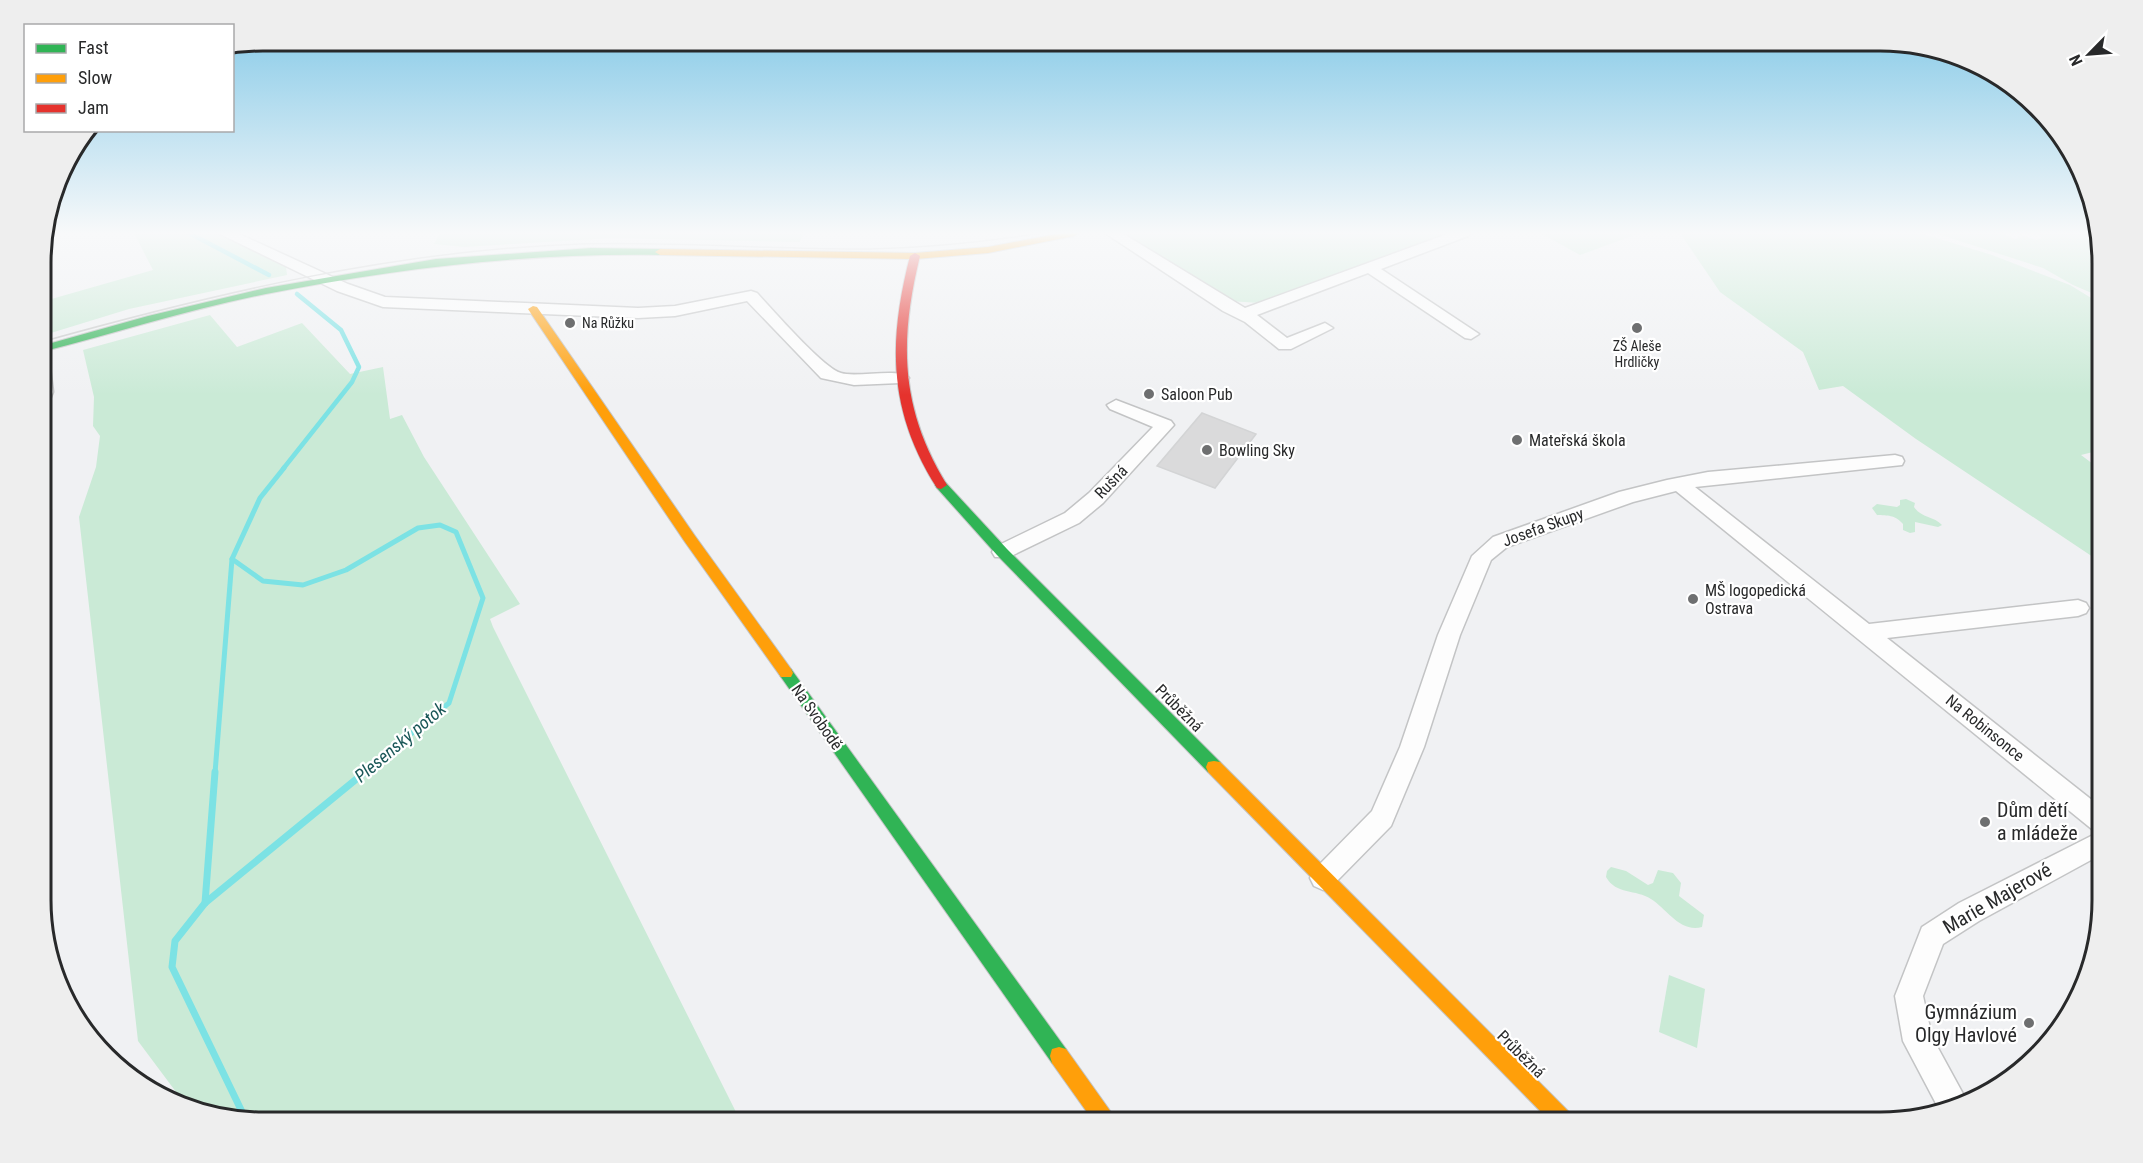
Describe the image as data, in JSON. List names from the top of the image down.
{
  "streets": {
    "street": [
      "Rušná",
      "Josefa Skupy",
      "Průběžná",
      "Na Svobodě",
      "Na Robinsonce",
      "Marie Majerové"
    ]
  },
  "crossings": [
    ["Rušná", "Průběžná"],
    ["Josefa Skupy", "Průběžná"],
    ["Josefa Skupy", "Na Robinsonce"]
  ],
  "water": ["Plesenský potok"],
  "places": [
    "Na Růžku",
    "ZŠ Aleše Hrdličky",
    "Saloon Pub",
    "Mateřská škola",
    "Bowling Sky",
    "MŠ logopedická Ostrava",
    "Dům dětí a mládeže",
    "Gymnázium Olgy Havlové"
  ],
  "legend": ["Fast", "Slow", "Jam"],
  "north": "bottom left"
}
